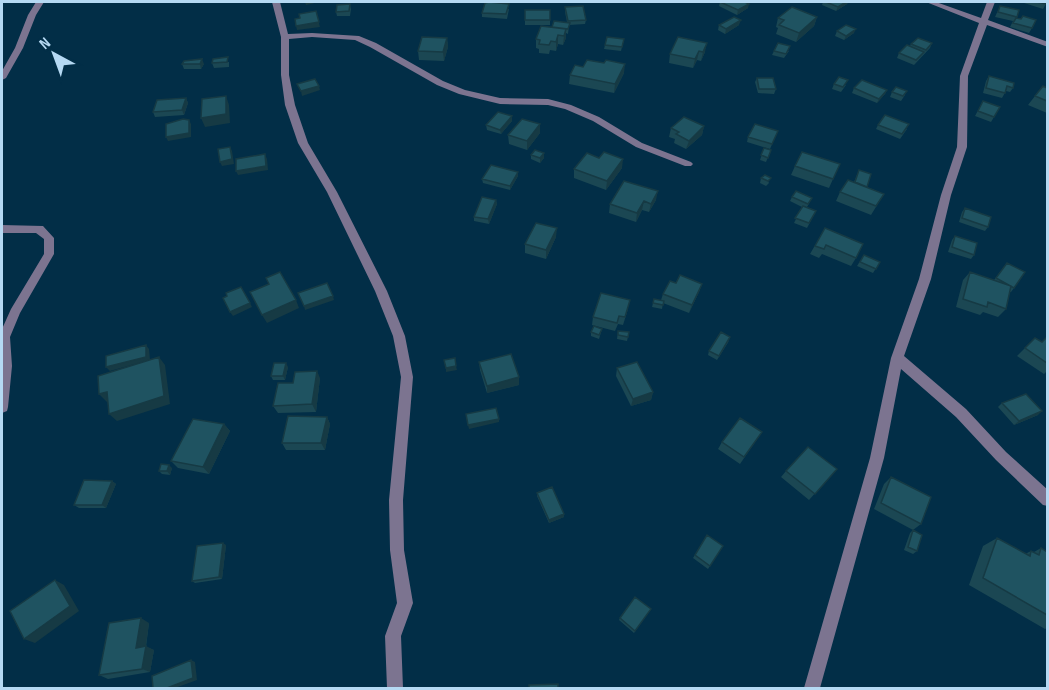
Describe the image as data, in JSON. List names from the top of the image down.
{
  "north": "top left"
}
